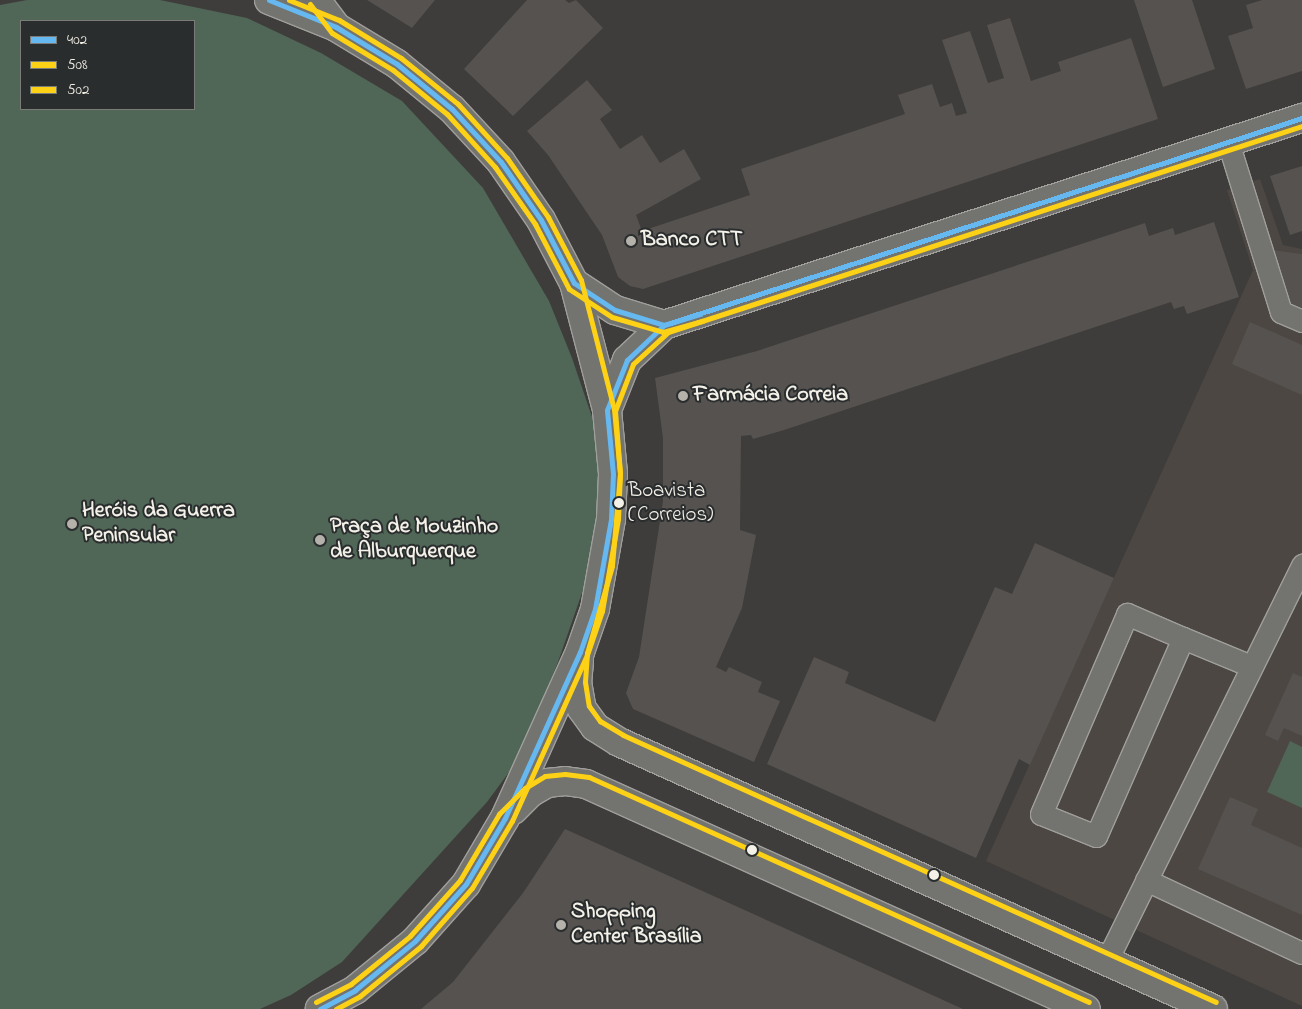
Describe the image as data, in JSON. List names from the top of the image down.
{
  "places": [
    "Banco CTT",
    "Farmácia Correia",
    "Boavista (Correios)",
    "Heróis da Guerra Peninsular",
    "Praça de Mouzinho de Alburquerque",
    "Shopping Center Brasília"
  ],
  "lines": ["transit line 402", "transit line 502", "transit line 508"],
  "legend": ["402", "508", "502"]
}
